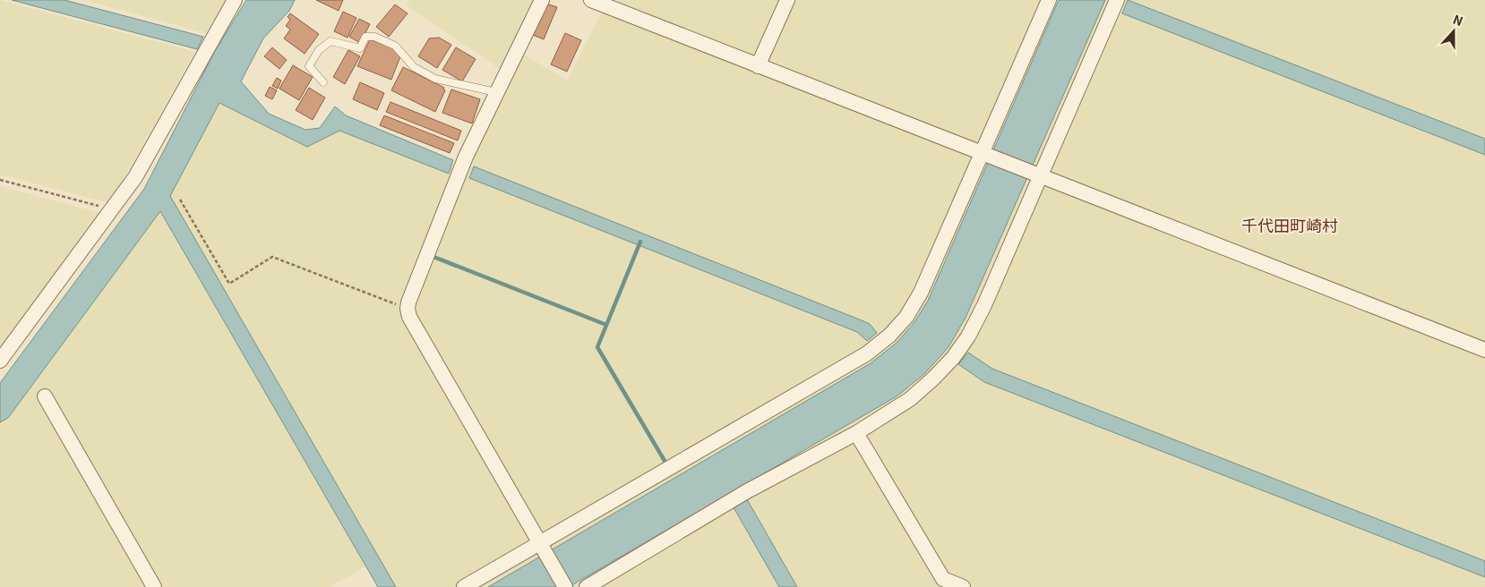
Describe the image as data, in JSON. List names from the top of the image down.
{
  "districts": ["千代田町崎村"],
  "north": "top"
}
